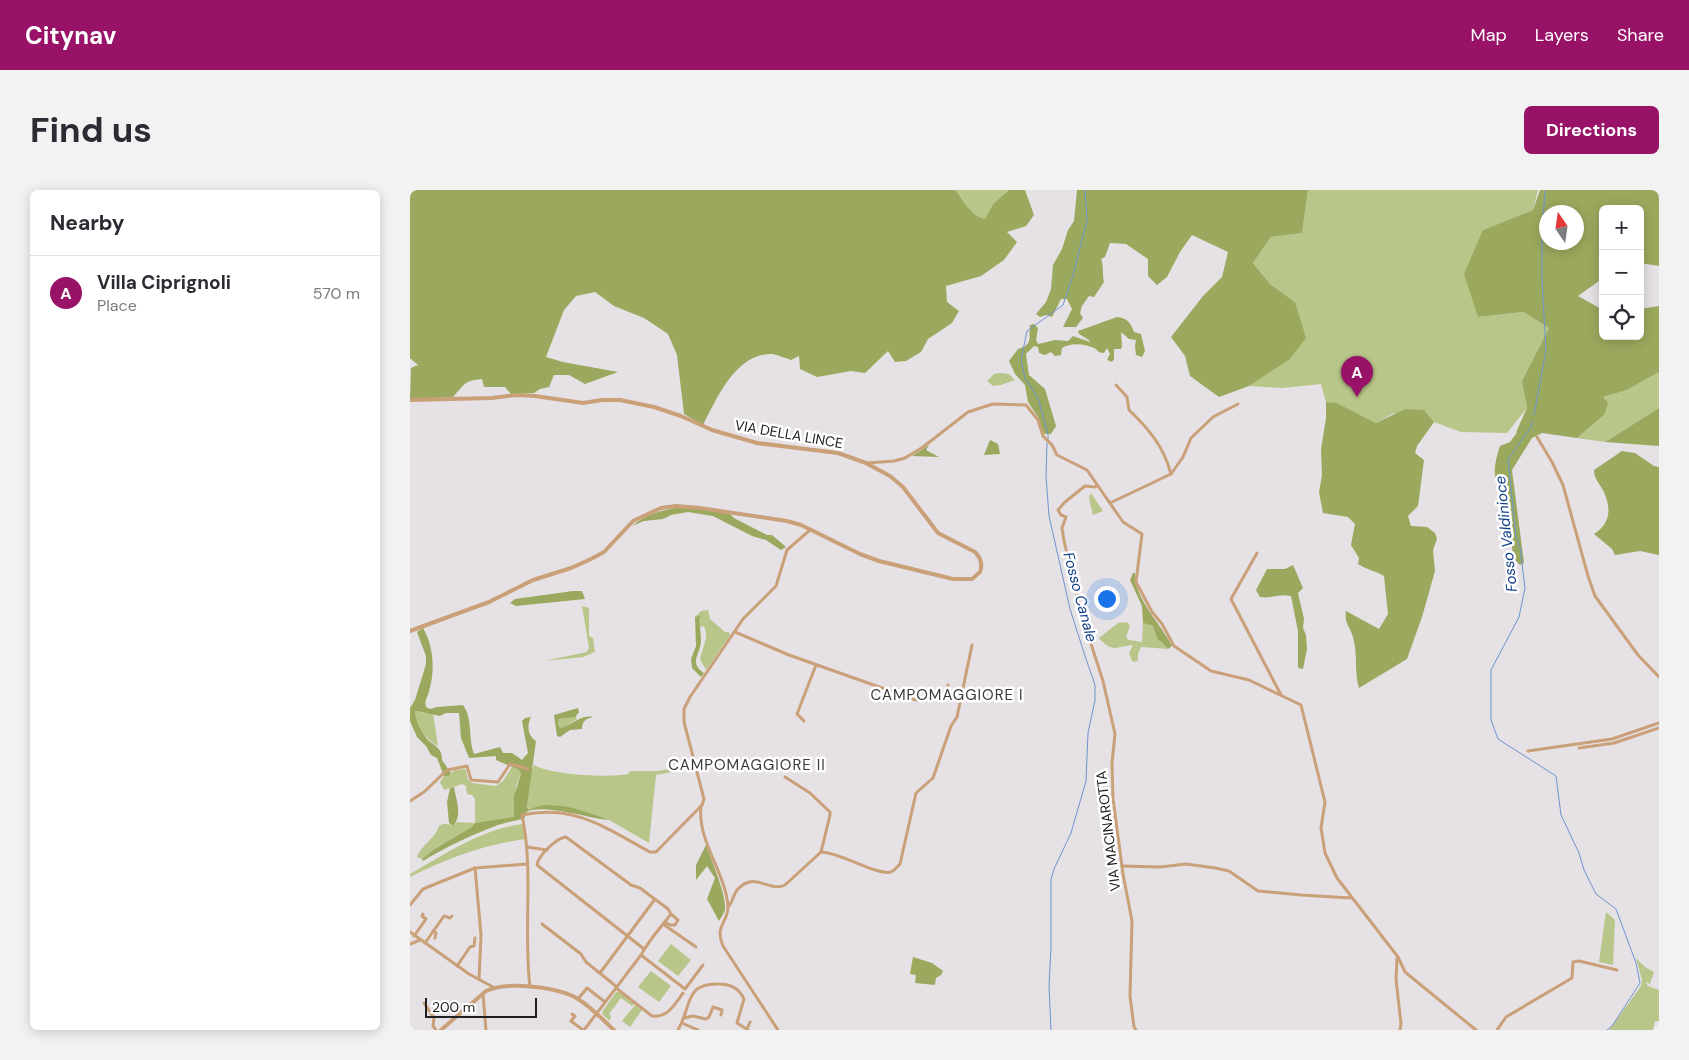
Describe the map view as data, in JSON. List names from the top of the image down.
{
  "streets": {
    "street": ["VIA DELLA LINCE", "VIA MACINAROTTA"]
  },
  "districts": ["CAMPOMAGGIORE I", "CAMPOMAGGIORE II"],
  "water": ["Fosso Valdinioce", "Fosso Canale"],
  "scale_bar": "200 m",
  "north": "top",
  "page": {
    "header": "Citynav",
    "nav": ["Map", "Layers", "Share"],
    "buttons": "Directions",
    "title": "Find us",
    "heading": "Nearby",
    "map_buttons": ["+", "−"],
    "list": [
      {
        "mark": "A",
        "name": "Villa Ciprignoli",
        "note": "Place",
        "value": "570 m"
      }
    ],
    "pins": "A",
    "scale": "200 m"
  }
}
